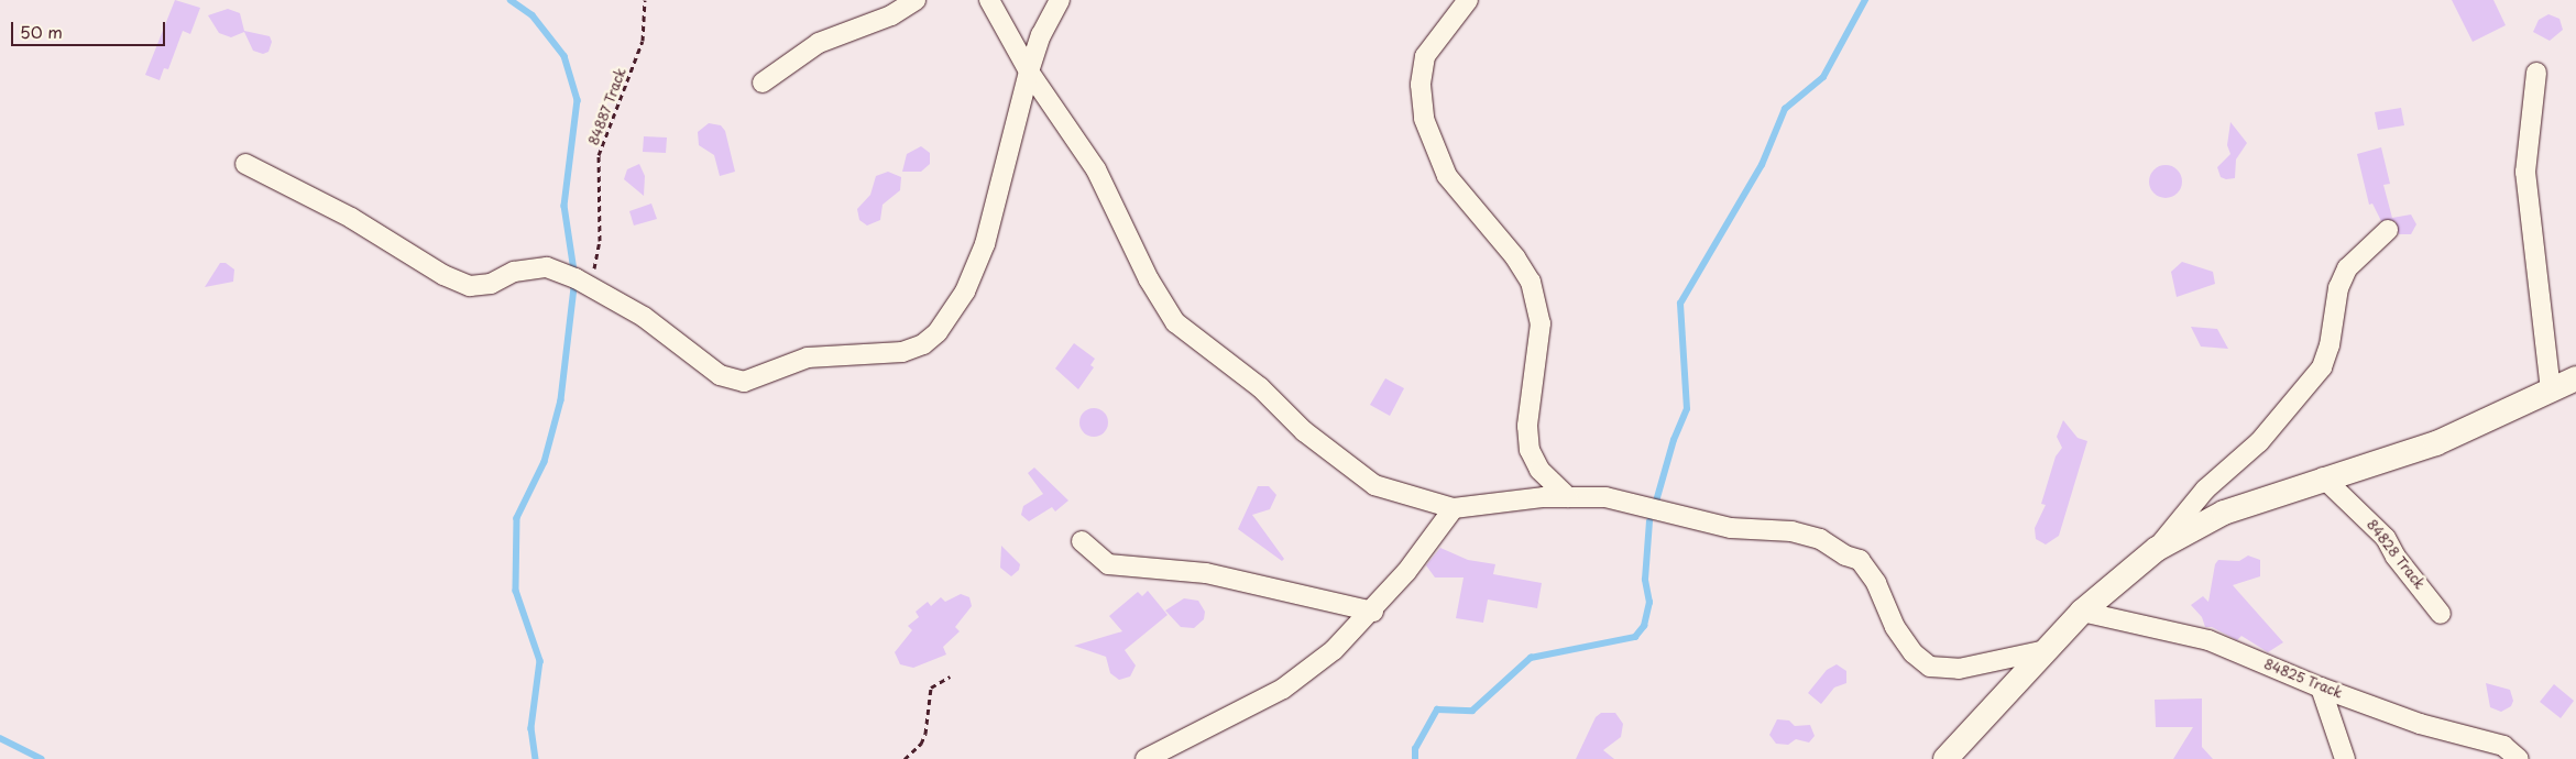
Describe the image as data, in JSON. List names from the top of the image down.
{
  "streets": {
    "street": ["84828 Track", "84825 Track"],
    "path": ["84887 Track"]
  },
  "scale_bar": "50 m"
}
